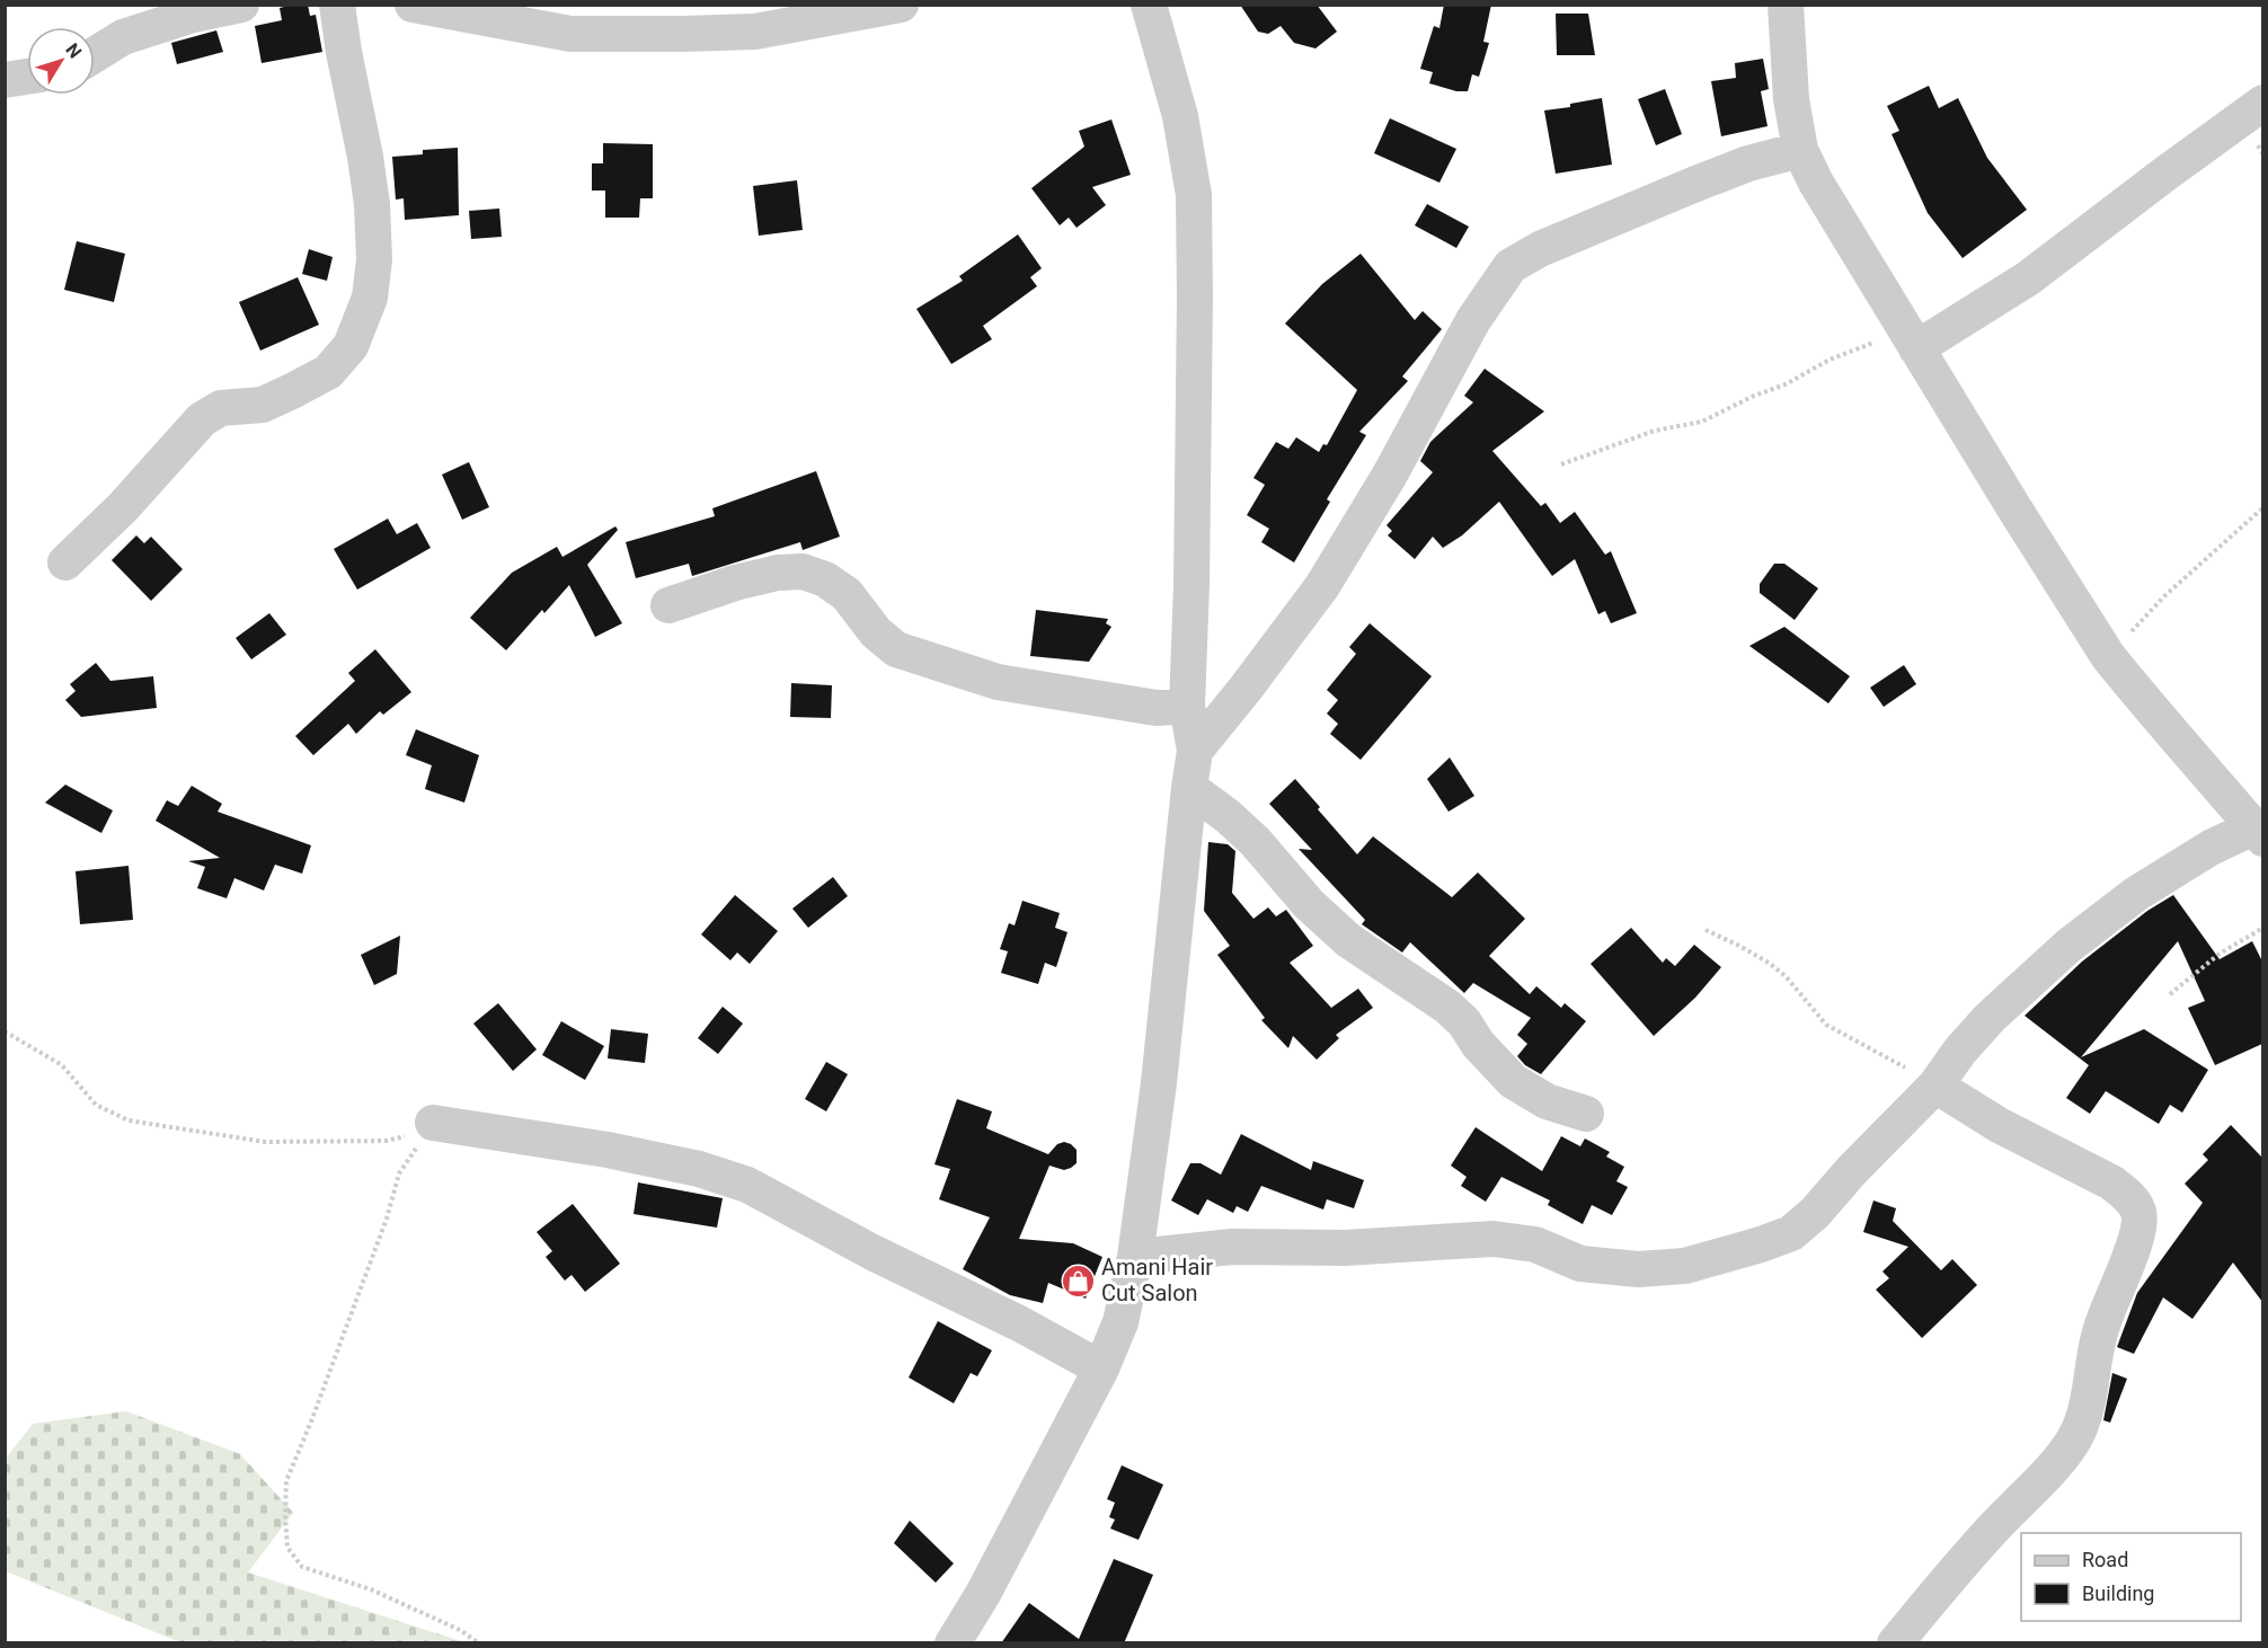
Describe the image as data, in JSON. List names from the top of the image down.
{
  "places": {
    "shop": ["Amani Hair Cut Salon"]
  },
  "legend": ["Road", "Building"],
  "north": "top right"
}
